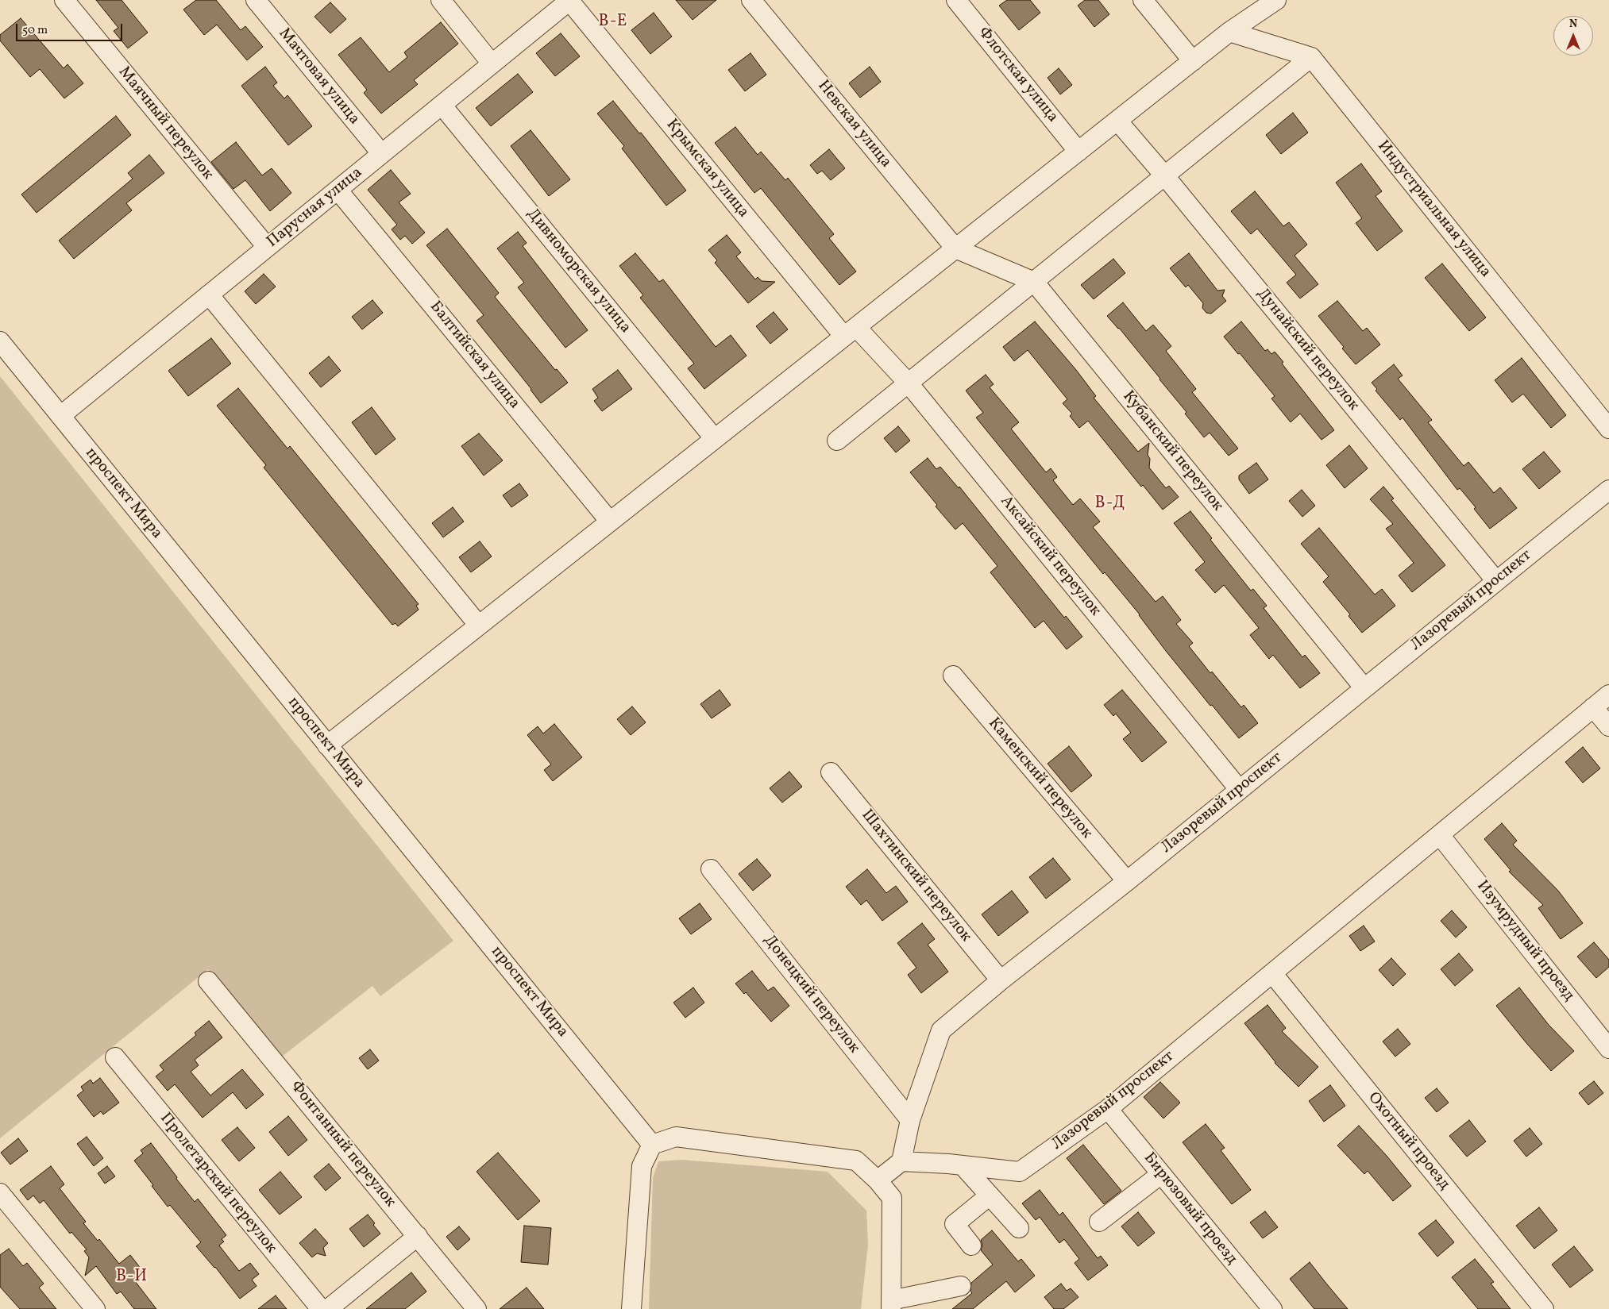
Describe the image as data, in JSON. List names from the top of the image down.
{
  "streets": {
    "street": [
      "Флотская улица",
      "Мачтовая улица",
      "Маячный переулок",
      "Невская улица",
      "Крымская улица",
      "Парусная улица",
      "Индустриальная улица",
      "Дивноморская улица",
      "Дунайский переулок",
      "Балтийская улица",
      "Кубанский переулок",
      "проспект Мира",
      "Аксайский переулок",
      "Лазоревый проспект",
      "Каменский переулок",
      "Шахтинский переулок",
      "Изумрудный проезд",
      "Донецкий переулок",
      "Охотный проезд",
      "Фонтанный переулок",
      "Пролетарский переулок",
      "Бирюзовый проезд"
    ]
  },
  "crossings": [
    ["Мачтовая улица", "Парусная улица"],
    ["Маячный переулок", "Парусная улица"],
    ["Невская улица", "Кубанский переулок"],
    ["Крымская улица", "Парусная улица"],
    ["Крымская улица", "Аксайский переулок"],
    ["Парусная улица", "Дивноморская улица"],
    ["Парусная улица", "Балтийская улица"],
    ["Парусная улица", "проспект Мира"],
    ["Дунайский переулок", "Лазоревый проспект"],
    ["Кубанский переулок", "Лазоревый проспект"],
    ["Аксайский переулок", "Лазоревый проспект"],
    ["Лазоревый проспект", "Каменский переулок"],
    ["Лазоревый проспект", "Шахтинский переулок"],
    ["Лазоревый проспект", "Изумрудный проезд"],
    ["Лазоревый проспект", "Донецкий переулок"],
    ["Лазоревый проспект", "Охотный проезд"],
    ["Лазоревый проспект", "Бирюзовый проезд"]
  ],
  "districts": ["В-Е", "В-Д", "В-И"],
  "scale_bar": "50 m",
  "north": "top"
}
